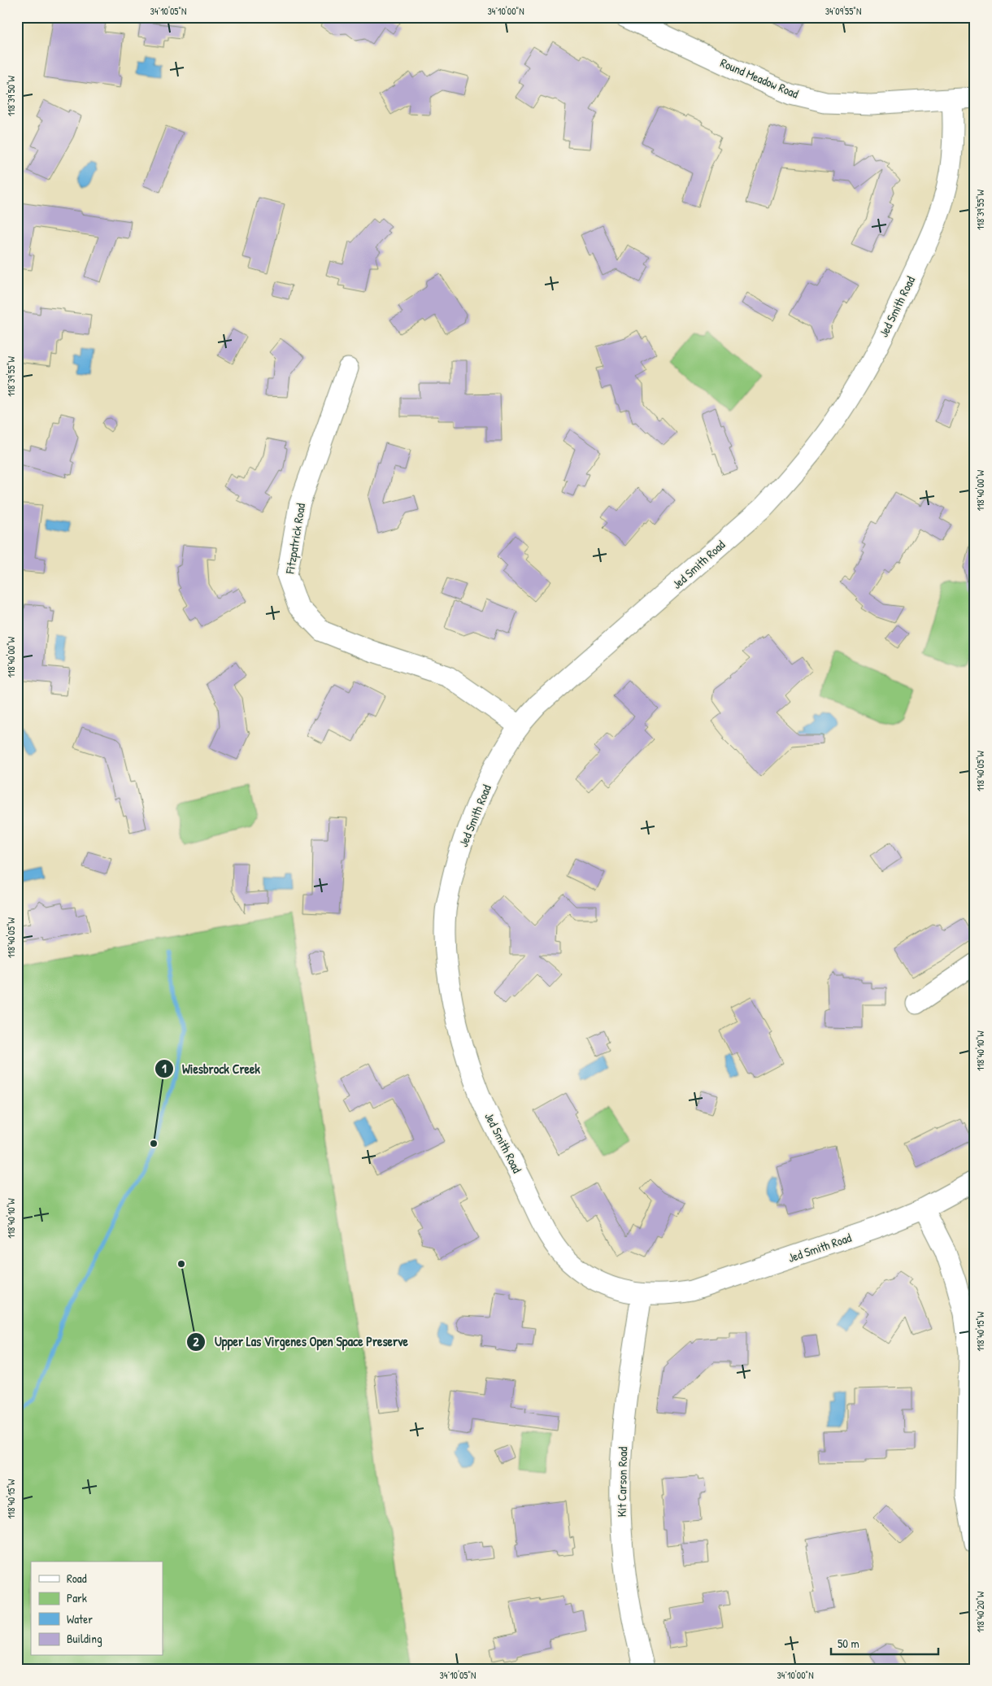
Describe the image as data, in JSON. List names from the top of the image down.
{
  "streets": {
    "street": [
      "Round Meadow Road",
      "Jed Smith Road",
      "Fitzpatrick Road",
      "Kit Carson Road"
    ]
  },
  "crossings": [
    ["Round Meadow Road", "Jed Smith Road"],
    ["Jed Smith Road", "Fitzpatrick Road"],
    ["Jed Smith Road", "Kit Carson Road"]
  ],
  "places": ["Wiesbrock Creek", "Upper Las Virgenes Open Space Preserve"],
  "legend": [
    "Road",
    "Park",
    "Water",
    "Building"
  ],
  "scale_bar": "50 m",
  "coordinates": [
    "34°10'05\"N",
    "34°10'00\"N",
    "34°09'55\"N",
    "118°39'50\"W",
    "118°39'55\"W",
    "118°40'00\"W",
    "118°40'05\"W",
    "118°40'10\"W",
    "118°40'15\"W",
    "118°40'20\"W"
  ]
}
